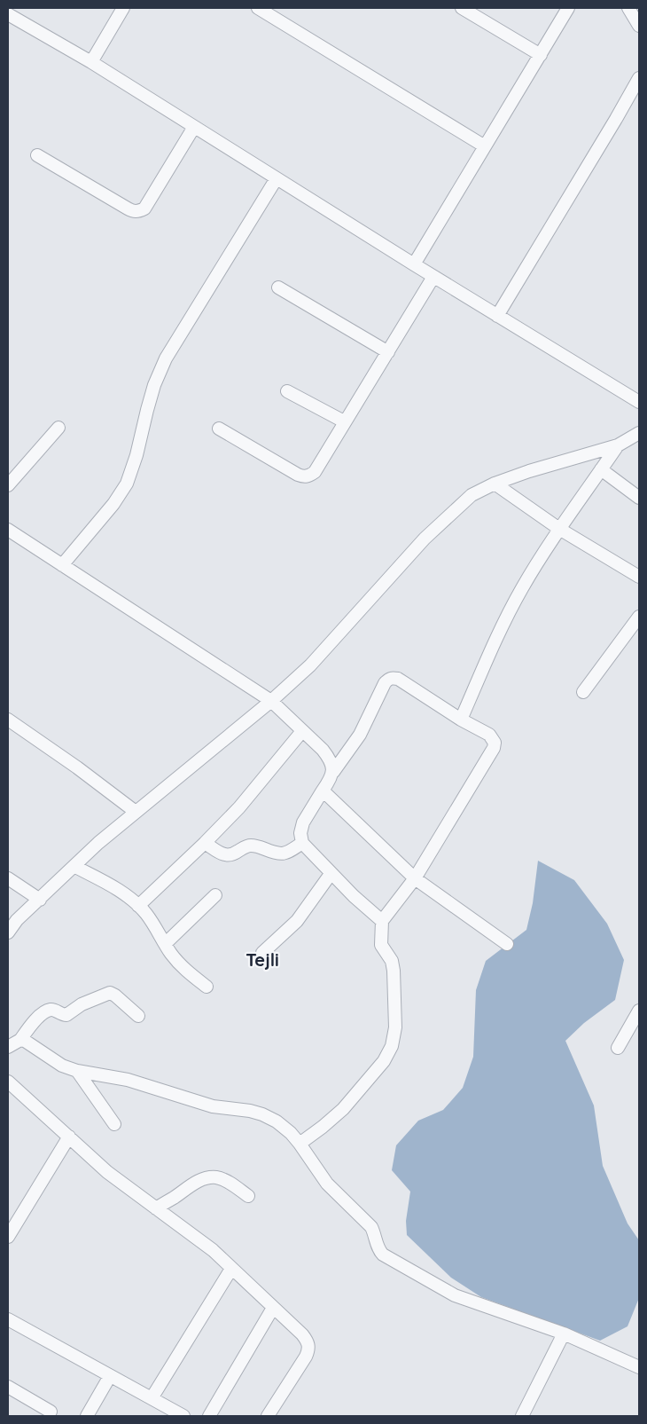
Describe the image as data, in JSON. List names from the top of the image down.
{
  "districts": ["Tejli"]
}
